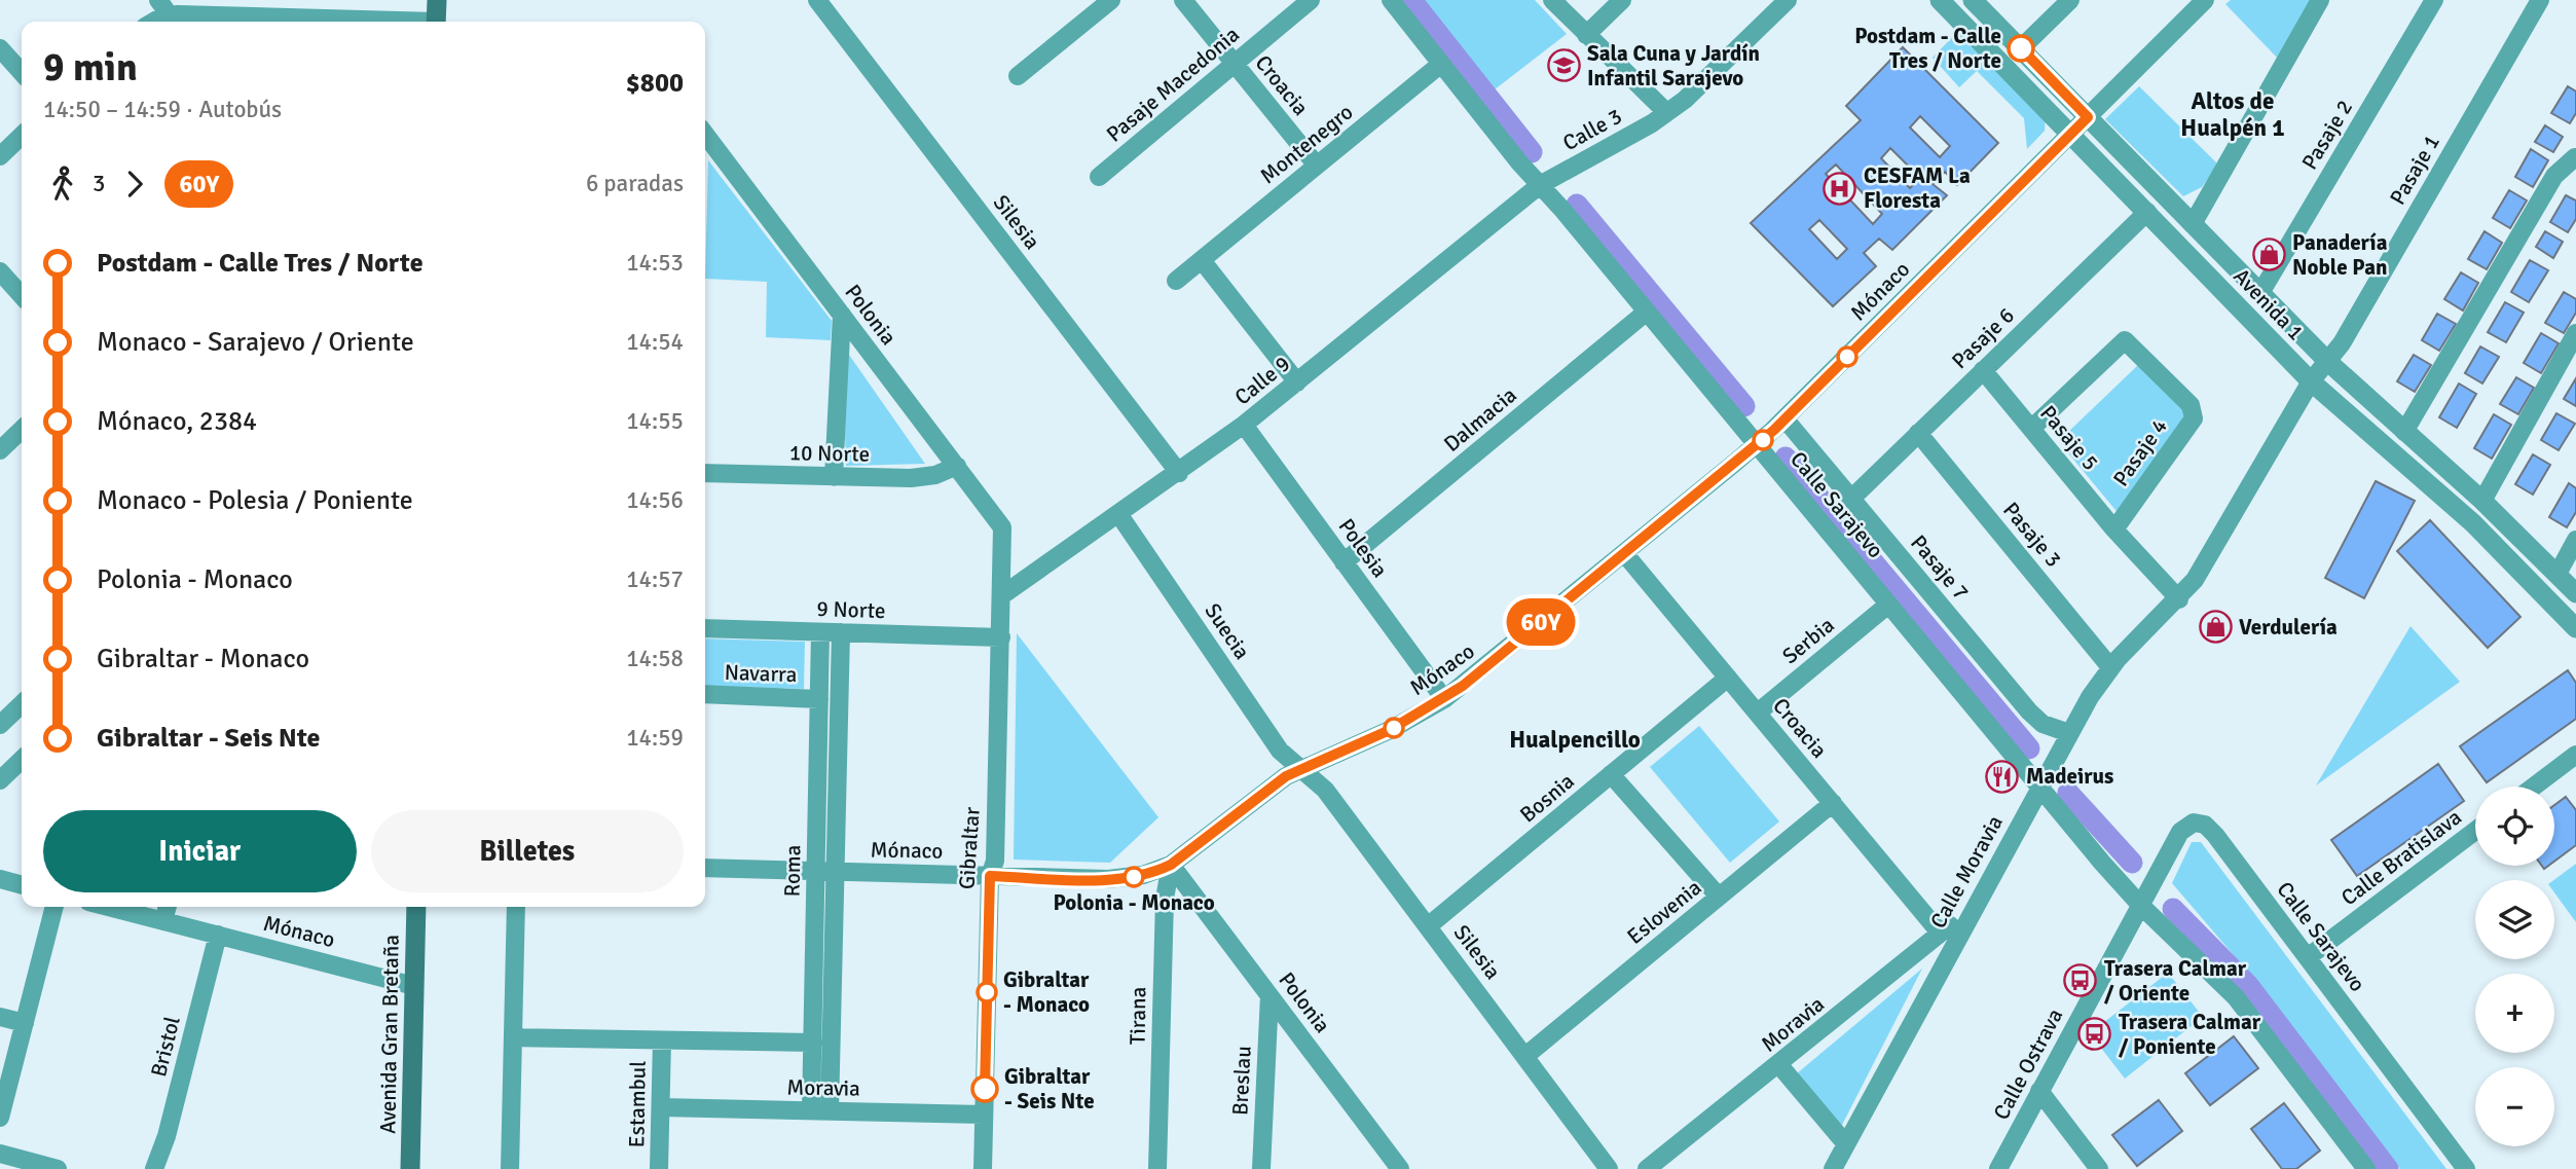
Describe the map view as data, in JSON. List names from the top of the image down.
{
  "streets": {
    "main road": ["Avenida Gran Bretaña"],
    "street": [
      "Pasaje Macedonia",
      "Croacia",
      "Calle 3",
      "Pasaje 2",
      "Montenegro",
      "Pasaje 1",
      "Silesia",
      "Mónaco",
      "Avenida 1",
      "Polonia",
      "Pasaje 6",
      "Calle 9",
      "Dalmacia",
      "Pasaje 5",
      "Pasaje 4",
      "10 Norte",
      "Calle Sarajevo",
      "Pasaje 3",
      "Polesia",
      "Pasaje 7",
      "9 Norte",
      "Suecia",
      "Serbia",
      "Navarra",
      "Bosnia",
      "Gibraltar",
      "Calle Bratislava",
      "Roma",
      "Calle Moravia",
      "Eslovenia",
      "Tirana",
      "Moravia",
      "Bristol",
      "Calle Ostrava",
      "Breslau",
      "Estambul"
    ]
  },
  "crossings": [
    ["Pasaje Macedonia", "Croacia"],
    ["Croacia", "Montenegro"],
    ["Croacia", "Mónaco"],
    ["Croacia", "Serbia"],
    ["Croacia", "Bosnia"],
    ["Croacia", "Eslovenia"],
    ["Croacia", "Moravia"],
    ["Calle 3", "Calle 9"],
    ["Calle 3", "Calle Sarajevo"],
    ["Pasaje 2", "Avenida 1"],
    ["Montenegro", "Calle Sarajevo"],
    ["Pasaje 1", "Avenida 1"],
    ["Pasaje 1", "Calle Moravia"],
    ["Silesia", "Mónaco"],
    ["Silesia", "Calle 9"],
    ["Silesia", "Suecia"],
    ["Silesia", "Bosnia"],
    ["Silesia", "Eslovenia"],
    ["Mónaco", "Avenida 1"],
    ["Mónaco", "Polonia"],
    ["Mónaco", "Calle Sarajevo"],
    ["Mónaco", "Polesia"],
    ["Mónaco", "Pasaje 7"],
    ["Mónaco", "Suecia"],
    ["Mónaco", "Gibraltar"],
    ["Mónaco", "Roma"],
    ["Mónaco", "Tirana"],
    ["Mónaco", "Avenida Gran Bretaña"],
    ["Mónaco", "Bristol"],
    ["Avenida 1", "Pasaje 6"],
    ["Avenida 1", "Calle Moravia"],
    ["Polonia", "10 Norte"],
    ["Polonia", "Gibraltar"],
    ["Polonia", "Tirana"],
    ["Polonia", "Breslau"],
    ["Pasaje 6", "Pasaje 5"],
    ["Pasaje 6", "Pasaje 3"],
    ["Pasaje 6", "Pasaje 7"],
    ["Calle 9", "Calle Sarajevo"],
    ["Calle 9", "Polesia"],
    ["Calle 9", "Suecia"],
    ["Calle 9", "Gibraltar"],
    ["Dalmacia", "Calle Sarajevo"],
    ["Dalmacia", "Polesia"],
    ["Pasaje 5", "Pasaje 4"],
    ["Pasaje 5", "Calle Moravia"],
    ["Calle Sarajevo", "Serbia"],
    ["Calle Sarajevo", "Calle Bratislava"],
    ["Calle Sarajevo", "Calle Moravia"],
    ["Calle Sarajevo", "Calle Ostrava"],
    ["Pasaje 3", "Calle Moravia"],
    ["Pasaje 7", "Calle Moravia"],
    ["9 Norte", "Gibraltar"],
    ["9 Norte", "Roma"],
    ["Navarra", "Roma"],
    ["Gibraltar", "Moravia"],
    ["Roma", "Moravia"],
    ["Calle Moravia", "Moravia"],
    ["Moravia", "Estambul"]
  ],
  "districts": ["Altos de Hualpén 1", "Hualpencillo"],
  "places": {
    "other": [
      "Postdam - Calle Tres / Norte",
      "Polonia - Monaco",
      "Gibraltar - Monaco",
      "Gibraltar - Seis Nte"
    ],
    "school or university": ["Sala Cuna y Jardín Infantil Sarajevo"],
    "hospital": ["CESFAM La Floresta"],
    "shop": ["Panadería Noble Pan", "Verdulería"],
    "restaurant": ["Madeirus"],
    "bus stop": ["Trasera Calmar / Oriente", "Trasera Calmar / Poniente"]
  },
  "lines": ["bus line 60Y"],
  "page": {
    "on_map": "60Y",
    "heading": ["9 min", "14:50 – 14:59 · Autobús", "$800"],
    "legs": ["3", "60Y", "6 paradas"],
    "list": [
      {
        "name": "Postdam - Calle Tres / Norte",
        "value": "14:53"
      },
      {
        "name": "Monaco - Sarajevo / Oriente",
        "value": "14:54"
      },
      {
        "name": "Mónaco, 2384",
        "value": "14:55"
      },
      {
        "name": "Monaco - Polesia / Poniente",
        "value": "14:56"
      },
      {
        "name": "Polonia - Monaco",
        "value": "14:57"
      },
      {
        "name": "Gibraltar - Monaco",
        "value": "14:58"
      },
      {
        "name": "Gibraltar - Seis Nte",
        "value": "14:59"
      }
    ],
    "map_buttons": ["+", "−"],
    "buttons": ["Iniciar", "Billetes"]
  }
}
